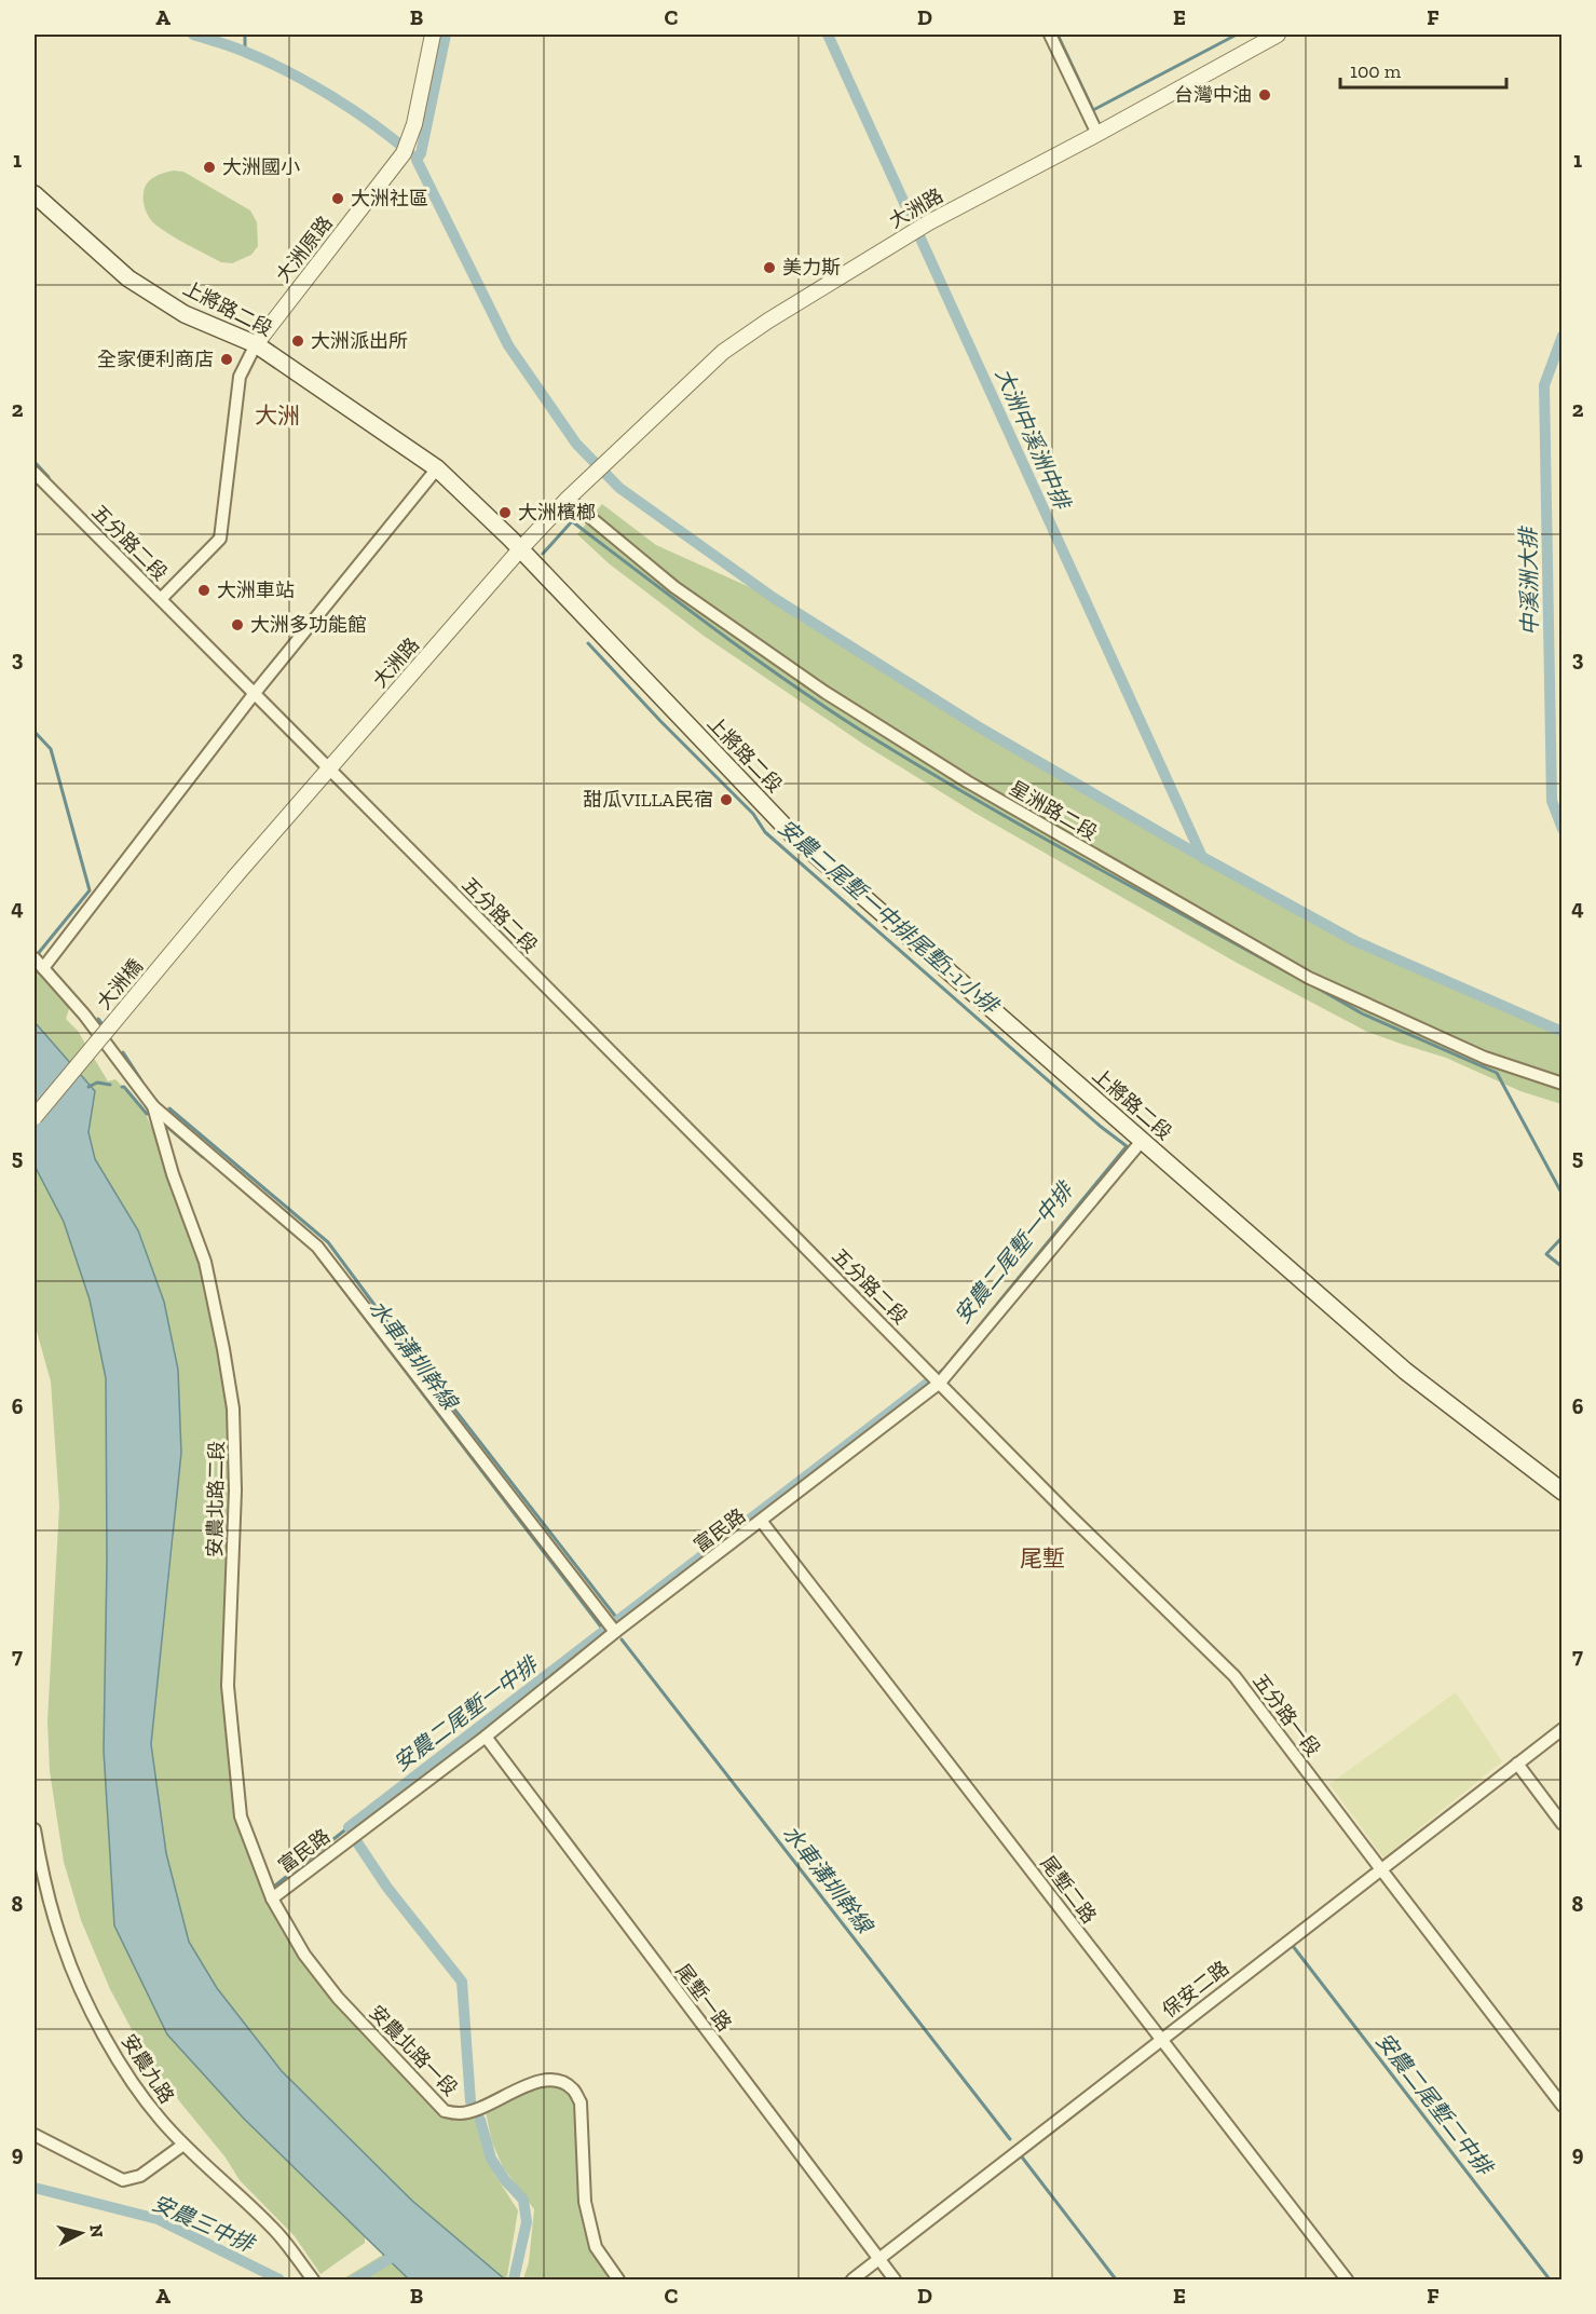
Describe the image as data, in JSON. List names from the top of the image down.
{
  "streets": {
    "main road": ["上將路二段"],
    "street": [
      "大洲路",
      "大洲原路",
      "五分路二段",
      "星洲路二段",
      "大洲橋",
      "安農北路二段",
      "富民路",
      "五分路一段",
      "尾塹二路",
      "保安二路",
      "尾塹一路",
      "安農北路一段",
      "安農九路"
    ]
  },
  "crossings": [
    ["大洲路", "上將路二段"],
    ["大洲路", "五分路二段"],
    ["大洲路", "星洲路二段"],
    ["大洲路", "大洲橋"],
    ["大洲原路", "上將路二段"],
    ["上將路二段", "富民路"],
    ["五分路二段", "富民路"],
    ["五分路二段", "五分路一段"],
    ["安農北路二段", "富民路"],
    ["安農北路二段", "安農北路一段"],
    ["富民路", "五分路一段"],
    ["富民路", "尾塹二路"],
    ["富民路", "尾塹一路"],
    ["富民路", "安農北路一段"],
    ["五分路一段", "保安二路"],
    ["尾塹二路", "保安二路"],
    ["保安二路", "尾塹一路"]
  ],
  "districts": ["大洲", "尾塹"],
  "water": [
    "大洲中溪洲中排",
    "中溪洲大排",
    "安農二尾塹一中排尾塹1-1小排",
    "安農二尾塹一中排",
    "水車溝圳幹線",
    "安農二尾塹二中排",
    "安農三中排"
  ],
  "places": [
    "台灣中油",
    "大洲國小",
    "大洲社區",
    "美力斯",
    "大洲派出所",
    "全家便利商店",
    "大洲檳榔",
    "大洲車站",
    "大洲多功能館",
    "甜瓜VILLA民宿"
  ],
  "scale_bar": "100 m",
  "north": "right",
  "grid": {
    "columns": [
      "A",
      "B",
      "C",
      "D",
      "E",
      "F"
    ],
    "rows": [
      "1",
      "2",
      "3",
      "4",
      "5",
      "6",
      "7",
      "8",
      "9"
    ]
  }
}
